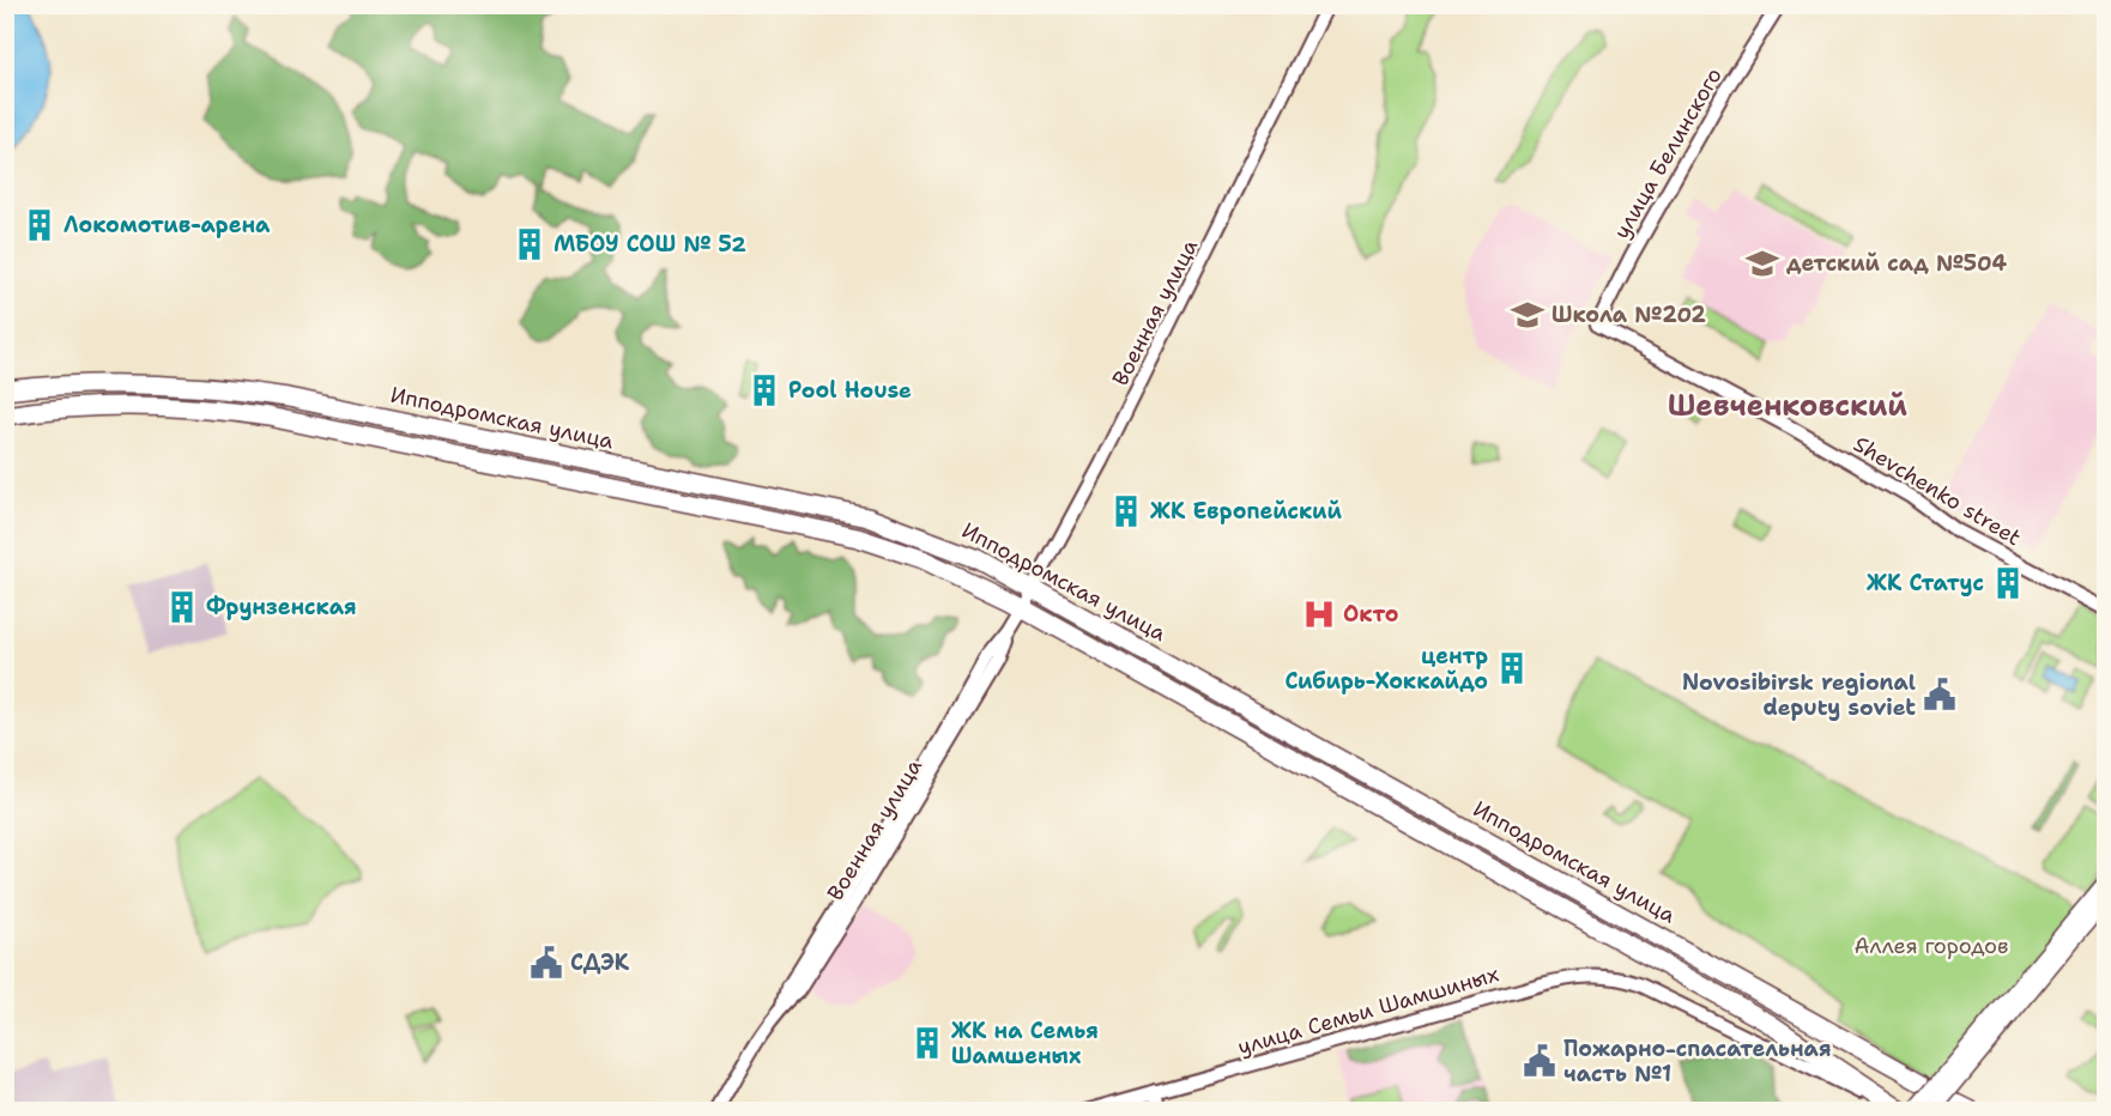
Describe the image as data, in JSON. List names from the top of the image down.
{
  "streets": {
    "highway": ["Ипподромская улица"],
    "street": [
      "улица Белинского",
      "Военная улица",
      "Shevchenko street",
      "улица Семьи Шамшиных"
    ]
  },
  "crossings": [
    ["улица Белинского", "Shevchenko street"],
    ["Военная улица", "Ипподромская улица"],
    ["Ипподромская улица", "улица Семьи Шамшиных"]
  ],
  "districts": ["Шевченковский"],
  "parks": ["Аллея городов"],
  "places": {
    "building": [
      "Локомотив-арена",
      "МБОУ СОШ № 52",
      "Pool House",
      "ЖК Европейский",
      "ЖК Статус",
      "Фрунзенская",
      "центр Сибирь-Хоккайдо",
      "ЖК на Семья Шамшеных"
    ],
    "school or university": ["детский сад №504", "Школа №202"],
    "hospital": ["Окто"],
    "public building": ["Novosibirsk regional deputy soviet", "СДЭК", "Пожарно-спасательная часть №1"]
  }
}
